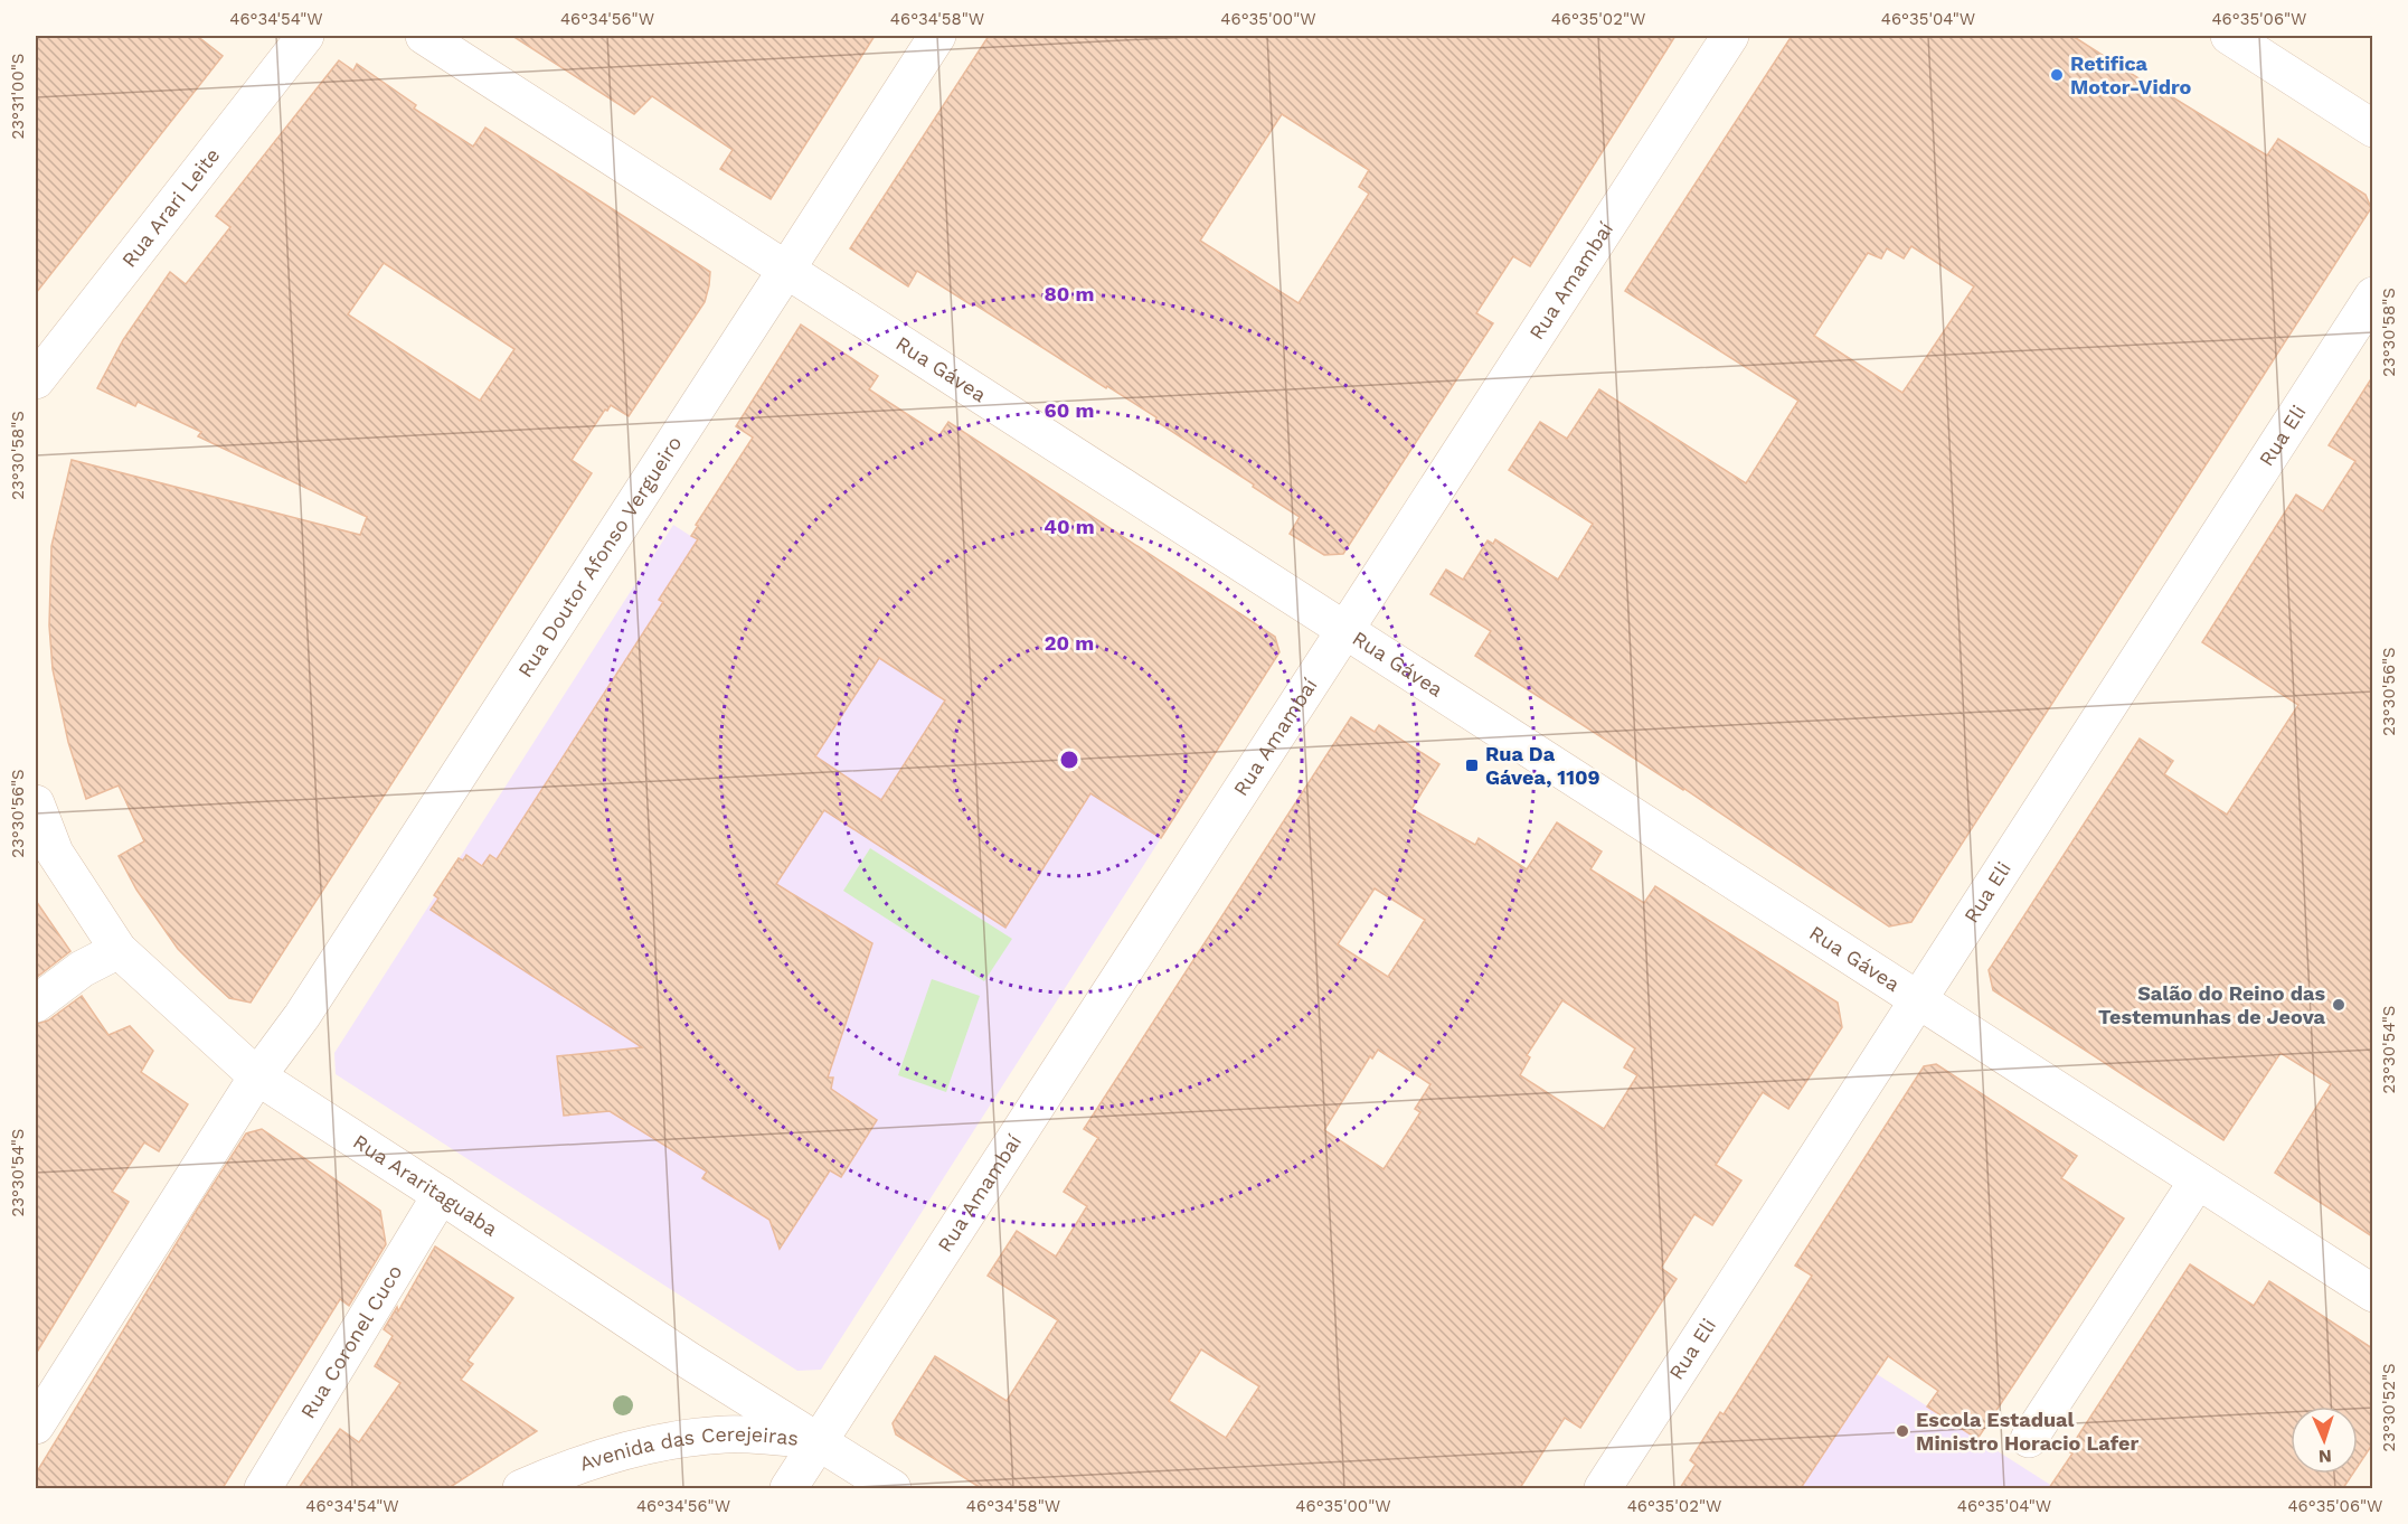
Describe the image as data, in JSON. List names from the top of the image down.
{
  "streets": {
    "street": [
      "Rua Arari Leite",
      "Rua Amambaí",
      "Rua Gávea",
      "Rua Eli",
      "Rua Doutor Afonso Vergueiro",
      "Rua Araritaguaba",
      "Rua Coronel Cuco",
      "Avenida das Cerejeiras"
    ]
  },
  "crossings": [
    ["Rua Amambaí", "Rua Gávea"],
    ["Rua Amambaí", "Rua Araritaguaba"],
    ["Rua Amambaí", "Avenida das Cerejeiras"],
    ["Rua Gávea", "Rua Eli"],
    ["Rua Gávea", "Rua Doutor Afonso Vergueiro"],
    ["Rua Doutor Afonso Vergueiro", "Rua Araritaguaba"],
    ["Rua Araritaguaba", "Rua Coronel Cuco"],
    ["Rua Araritaguaba", "Avenida das Cerejeiras"]
  ],
  "places": {
    "other": ["Retifica Motor-Vidro", "Salão do Reino das Testemunhas de Jeova", "Escola Estadual Ministro Horacio Lafer"],
    "transit": ["Rua Da Gávea, 1109"]
  },
  "north": "bottom",
  "coordinates": [
    "46°34'54\"W",
    "46°34'56\"W",
    "46°34'58\"W",
    "46°35'00\"W",
    "46°35'02\"W",
    "46°35'04\"W",
    "46°35'06\"W",
    "23°31'00\"S",
    "23°30'58\"S",
    "23°30'56\"S",
    "23°30'54\"S",
    "23°30'52\"S"
  ],
  "rings": [
    "80 m",
    "60 m",
    "40 m",
    "20 m"
  ]
}
